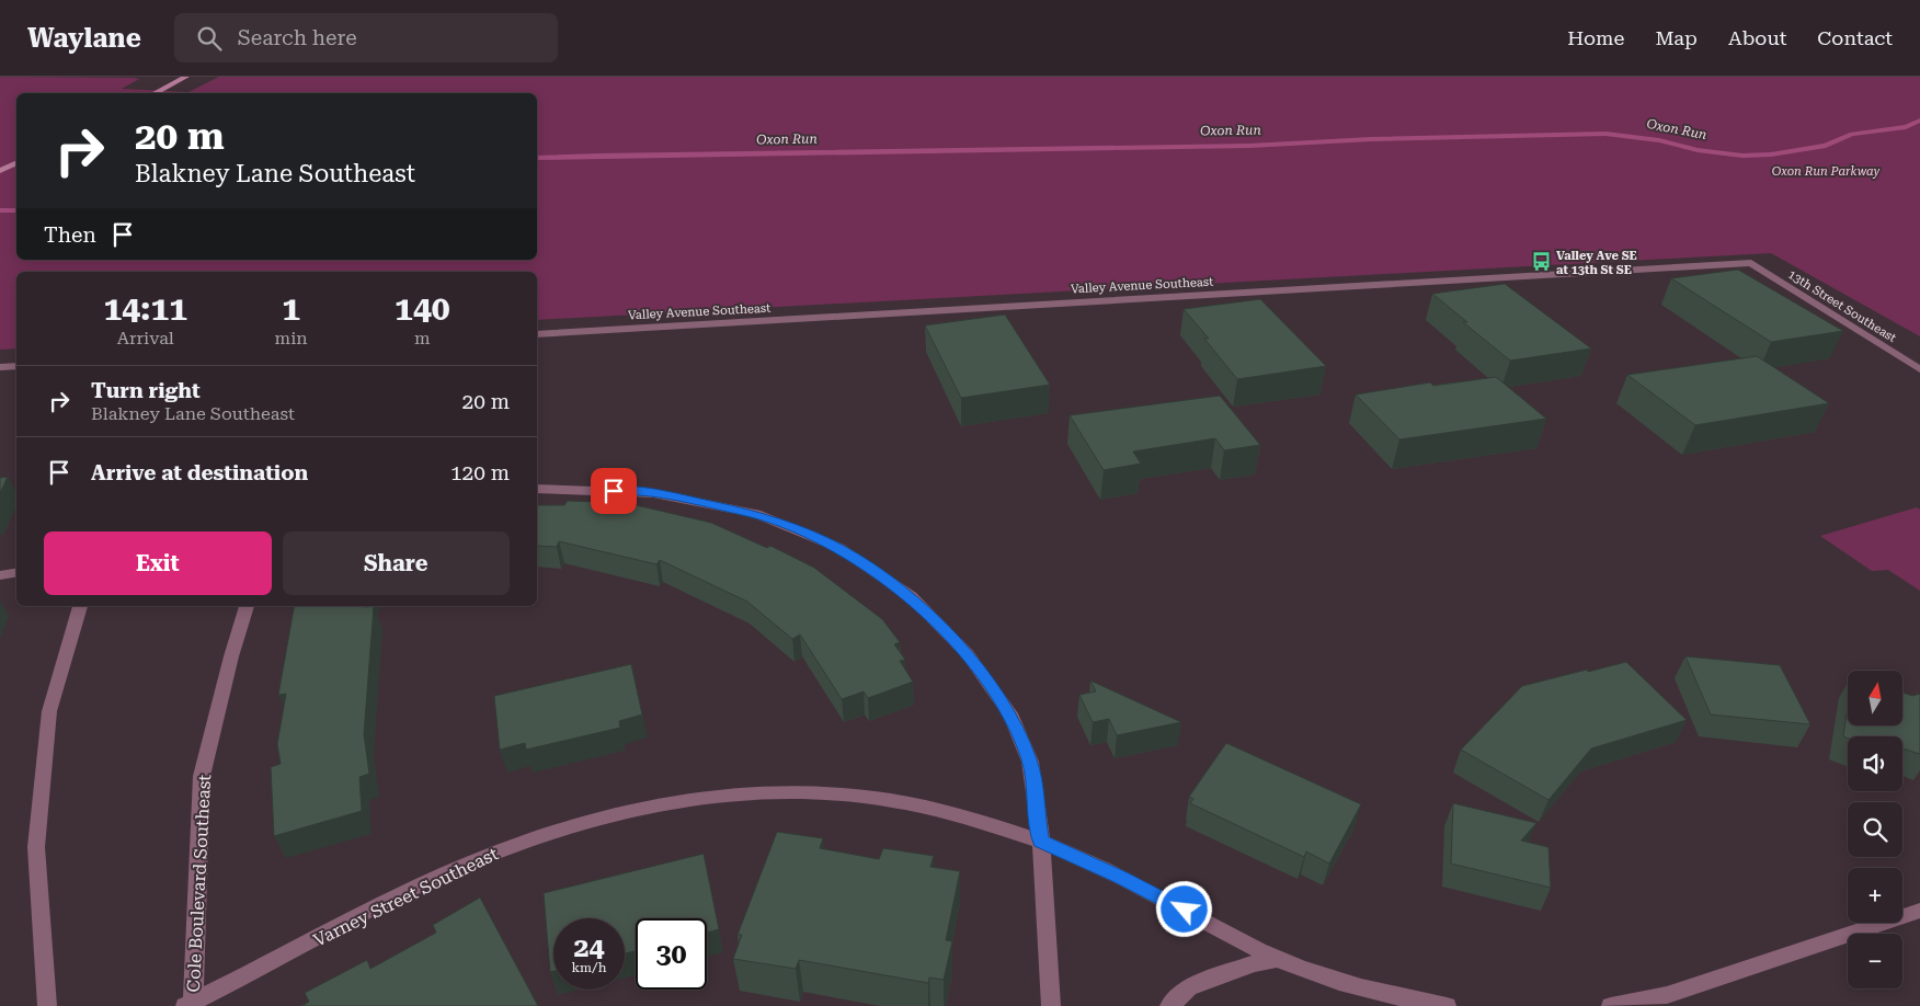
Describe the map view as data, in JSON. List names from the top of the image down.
{
  "streets": {
    "street": [
      "Valley Avenue Southeast",
      "13th Street Southeast",
      "Cole Boulevard Southeast",
      "Varney Street Southeast"
    ]
  },
  "crossings": [
    ["Valley Avenue Southeast", "13th Street Southeast"],
    ["Cole Boulevard Southeast", "Varney Street Southeast"]
  ],
  "water": ["Oxon Run"],
  "parks": ["Oxon Run Parkway"],
  "places": {
    "bus stop": ["Valley Ave SE at 13th St SE"]
  },
  "north": "top",
  "page": {
    "header": "Waylane",
    "search": "Search here",
    "nav": [
      "Home",
      "Map",
      "About",
      "Contact"
    ],
    "turn": ["20 m", "Blakney Lane Southeast"],
    "then": "Then",
    "eta": [
      "14:11",
      "Arrival",
      "1",
      "min",
      "140",
      "m"
    ],
    "list": [
      {
        "name": "Turn right",
        "note": "Blakney Lane Southeast",
        "value": "20 m"
      },
      {
        "name": "Arrive at destination",
        "value": "120 m"
      }
    ],
    "buttons": ["Exit", "Share"],
    "map_buttons": ["+", "−"],
    "speed": "24 km/h",
    "limit": "30"
  }
}
